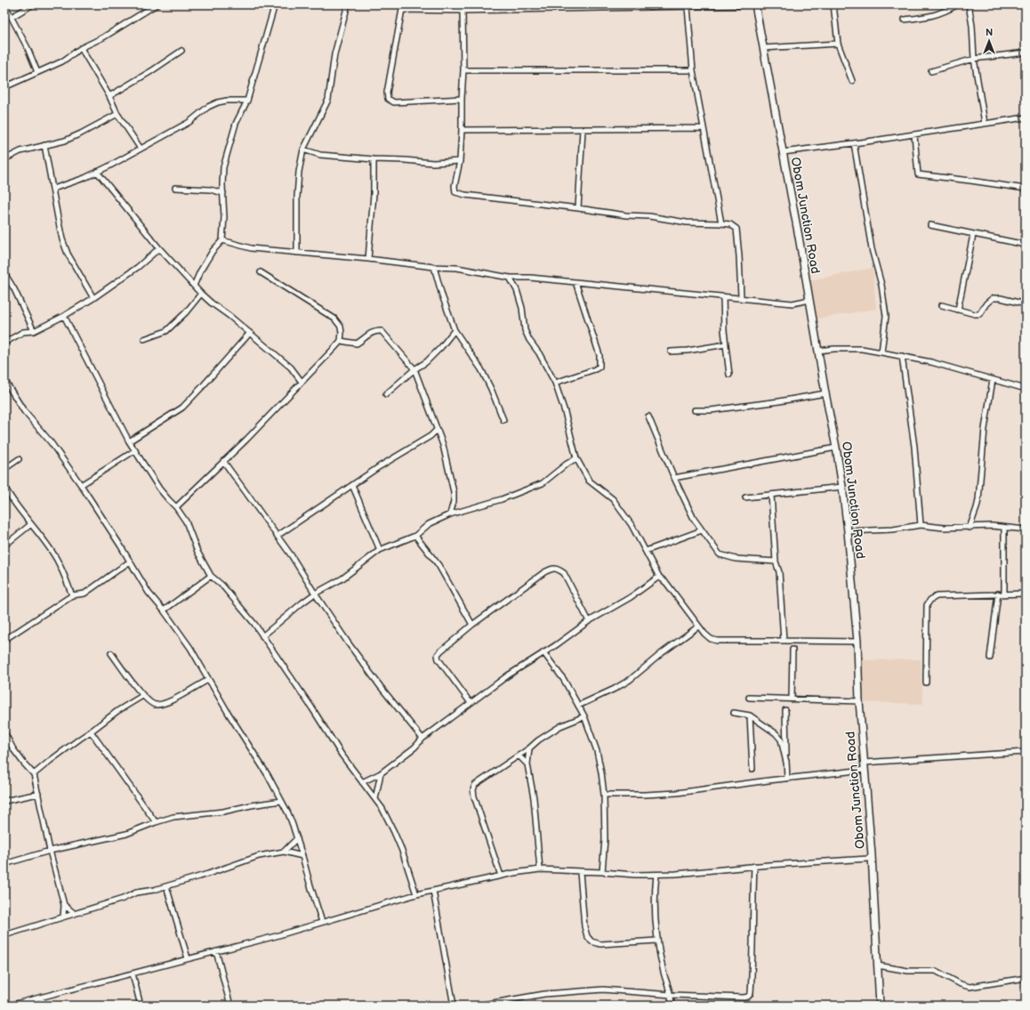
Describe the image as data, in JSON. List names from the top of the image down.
{
  "streets": {
    "main road": ["Obom Junction Road"]
  },
  "north": "top"
}
